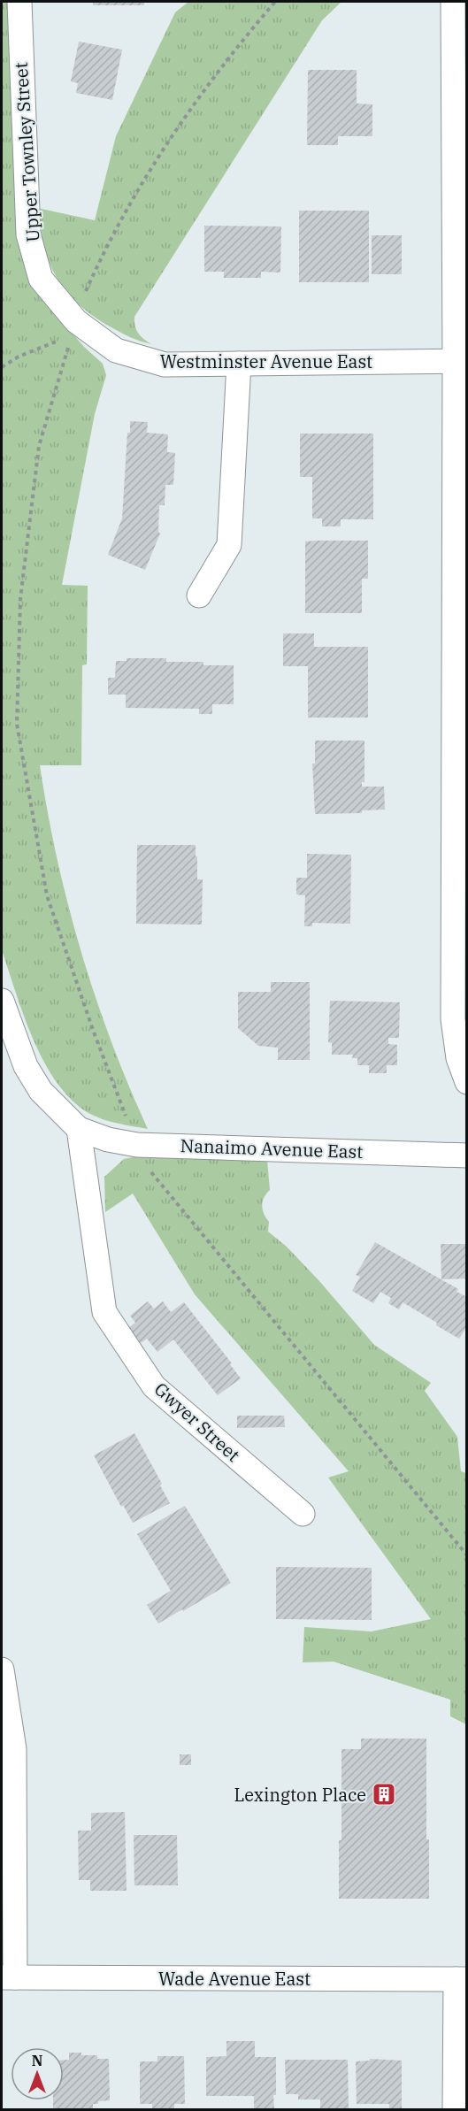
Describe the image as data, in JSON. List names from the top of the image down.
{
  "streets": {
    "street": [
      "Upper Townley Street",
      "Westminster Avenue East",
      "Nanaimo Avenue East",
      "Gwyer Street",
      "Wade Avenue East"
    ]
  },
  "crossings": [
    ["Upper Townley Street", "Westminster Avenue East"],
    ["Nanaimo Avenue East", "Gwyer Street"]
  ],
  "places": {
    "building": ["Lexington Place"]
  },
  "north": "top"
}
